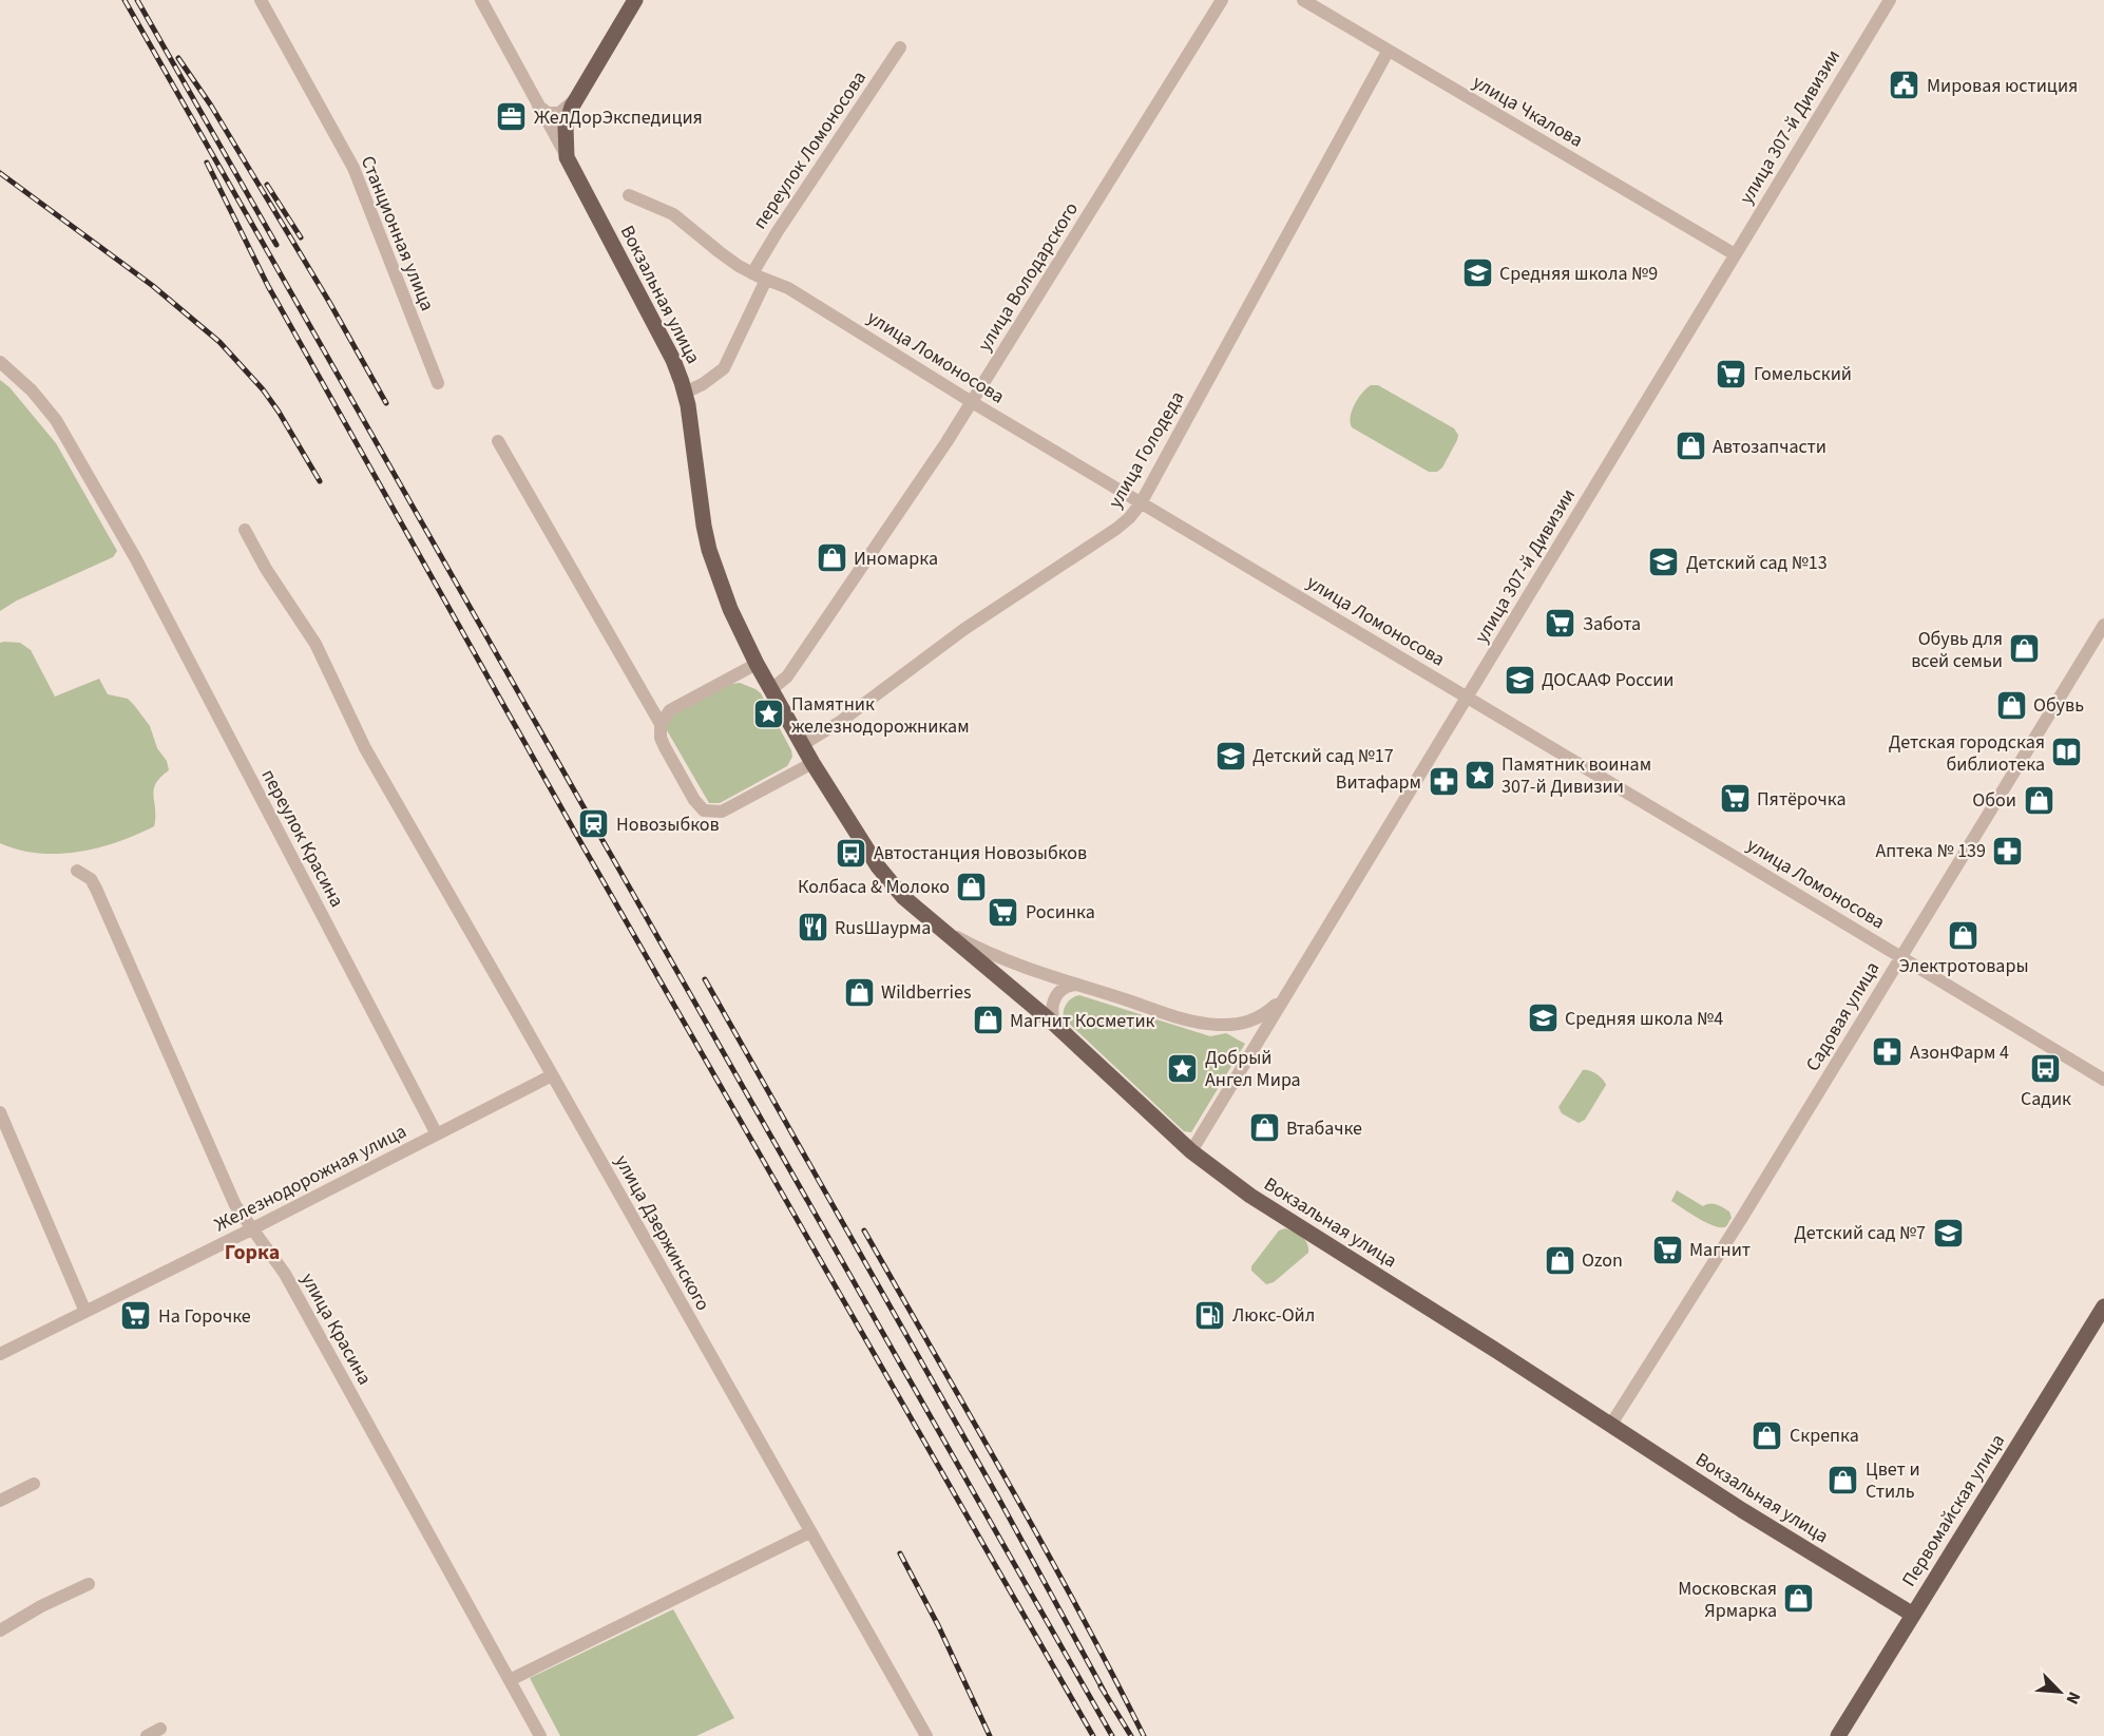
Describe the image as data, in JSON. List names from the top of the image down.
{
  "streets": {
    "main road": ["Вокзальная улица", "Первомайская улица"],
    "street": [
      "улица Чкалова",
      "улица 307-й Дивизии",
      "переулок Ломоносова",
      "Станционная улица",
      "улица Володарского",
      "улица Ломоносова",
      "улица Голодеда",
      "переулок Красина",
      "Садовая улица",
      "Железнодорожная улица",
      "улица Дзержинского",
      "улица Красина"
    ]
  },
  "crossings": [
    ["улица Чкалова", "улица 307-й Дивизии"],
    ["улица Чкалова", "улица Голодеда"],
    ["улица 307-й Дивизии", "Вокзальная улица"],
    ["улица 307-й Дивизии", "улица Ломоносова"],
    ["переулок Ломоносова", "улица Ломоносова"],
    ["улица Володарского", "Вокзальная улица"],
    ["улица Володарского", "улица Ломоносова"],
    ["Вокзальная улица", "улица Голодеда"],
    ["Вокзальная улица", "Садовая улица"],
    ["Вокзальная улица", "Первомайская улица"],
    ["улица Ломоносова", "улица Голодеда"],
    ["улица Ломоносова", "Садовая улица"],
    ["переулок Красина", "Железнодорожная улица"],
    ["Железнодорожная улица", "улица Дзержинского"],
    ["Железнодорожная улица", "улица Красина"]
  ],
  "districts": ["Горка"],
  "places": {
    "public building": ["Мировая юстиция"],
    "office": ["ЖелДорЭкспедиция"],
    "school or university": [
      "Средняя школа №9",
      "Детский сад №13",
      "ДОСААФ России",
      "Детский сад №17",
      "Средняя школа №4",
      "Детский сад №7"
    ],
    "supermarket": [
      "Гомельский",
      "Забота",
      "Пятёрочка",
      "Росинка",
      "Магнит",
      "На Горочке"
    ],
    "shop": [
      "Автозапчасти",
      "Иномарка",
      "Обувь для всей семьи",
      "Обувь",
      "Обои",
      "Колбаса & Молоко",
      "Электротовары",
      "Wildberries",
      "Магнит Косметик",
      "Втабачке",
      "Ozon",
      "Скрепка",
      "Цвет и Стиль",
      "Московская Ярмарка"
    ],
    "place": ["Памятник железнодорожникам", "Памятник воинам 307-й Дивизии", "Добрый Ангел Мира"],
    "library": ["Детская городская библиотека"],
    "pharmacy": ["Витафарм", "Аптека № 139", "АзонФарм 4"],
    "station": ["Новозыбков"],
    "bus stop": ["Автостанция Новозыбков", "Садик"],
    "restaurant": ["RusШаурма"],
    "fuel station": ["Люкс-Ойл"]
  },
  "north": "bottom right"
}
